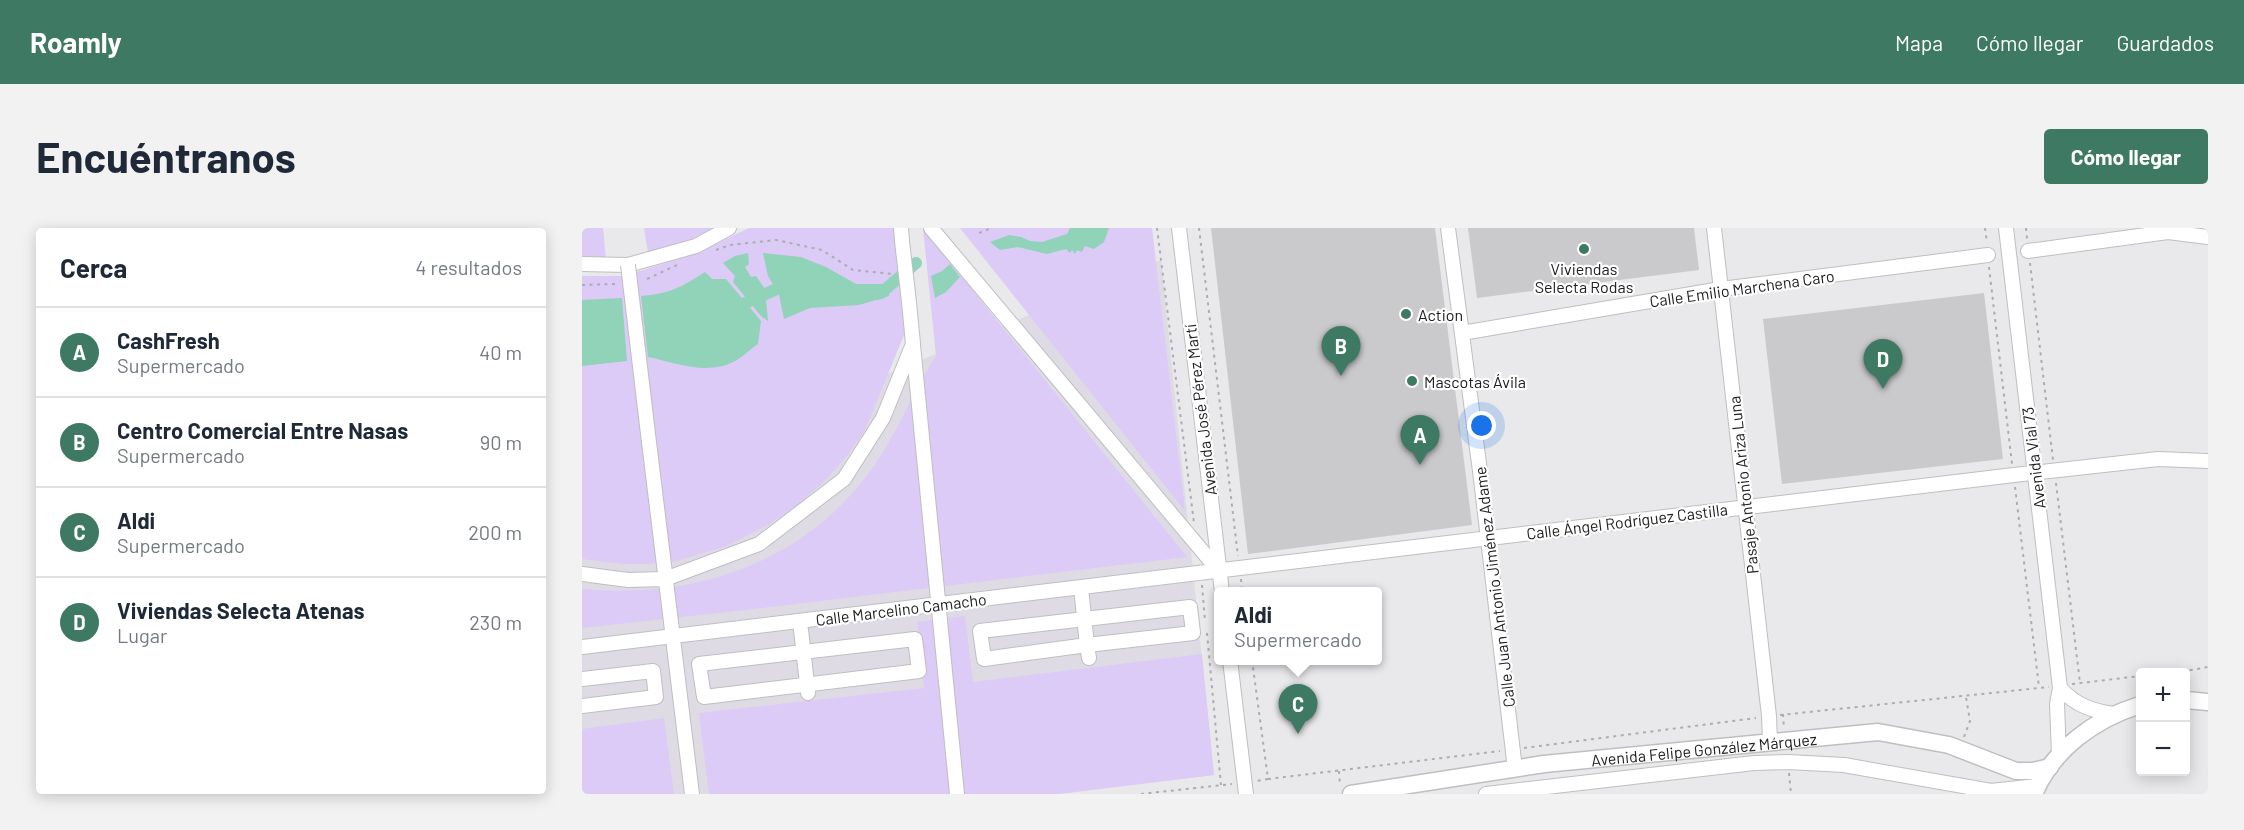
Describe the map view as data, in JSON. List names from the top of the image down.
{
  "streets": {
    "main road": ["Avenida Felipe González Márquez"],
    "street": [
      "Calle Emilio Marchena Caro",
      "Avenida José Pérez Martí",
      "Avenida Vial 73",
      "Pasaje Antonio Ariza Luna",
      "Calle Ángel Rodríguez Castilla",
      "Calle Juan Antonio Jiménez Adame",
      "Calle Marcelino Camacho"
    ]
  },
  "crossings": [
    ["Calle Emilio Marchena Caro", "Pasaje Antonio Ariza Luna"],
    ["Calle Emilio Marchena Caro", "Calle Juan Antonio Jiménez Adame"],
    ["Avenida José Pérez Martí", "Calle Ángel Rodríguez Castilla"],
    ["Avenida José Pérez Martí", "Calle Marcelino Camacho"],
    ["Avenida Vial 73", "Calle Ángel Rodríguez Castilla"],
    ["Avenida Vial 73", "Avenida Felipe González Márquez"],
    ["Pasaje Antonio Ariza Luna", "Calle Ángel Rodríguez Castilla"],
    ["Pasaje Antonio Ariza Luna", "Avenida Felipe González Márquez"],
    ["Calle Ángel Rodríguez Castilla", "Calle Juan Antonio Jiménez Adame"],
    ["Calle Ángel Rodríguez Castilla", "Calle Marcelino Camacho"],
    ["Calle Juan Antonio Jiménez Adame", "Avenida Felipe González Márquez"]
  ],
  "places": ["Viviendas Selecta Rodas", "Action", "Mascotas Ávila"],
  "page": {
    "header": "Roamly",
    "nav": ["Mapa", "Cómo llegar", "Guardados"],
    "buttons": "Cómo llegar",
    "title": "Encuéntranos",
    "heading": ["Cerca", "4 resultados"],
    "list": [
      {
        "mark": "A",
        "name": "CashFresh",
        "note": "Supermercado",
        "value": "40 m"
      },
      {
        "mark": "B",
        "name": "Centro Comercial Entre Nasas",
        "note": "Supermercado",
        "value": "90 m"
      },
      {
        "mark": "C",
        "name": "Aldi",
        "note": "Supermercado",
        "value": "200 m"
      },
      {
        "mark": "D",
        "name": "Viviendas Selecta Atenas",
        "note": "Lugar",
        "value": "230 m"
      }
    ],
    "pins": [
      "B",
      "D",
      "A",
      "C"
    ],
    "popup": ["Aldi", "Supermercado"],
    "map_buttons": ["+", "−"]
  }
}
